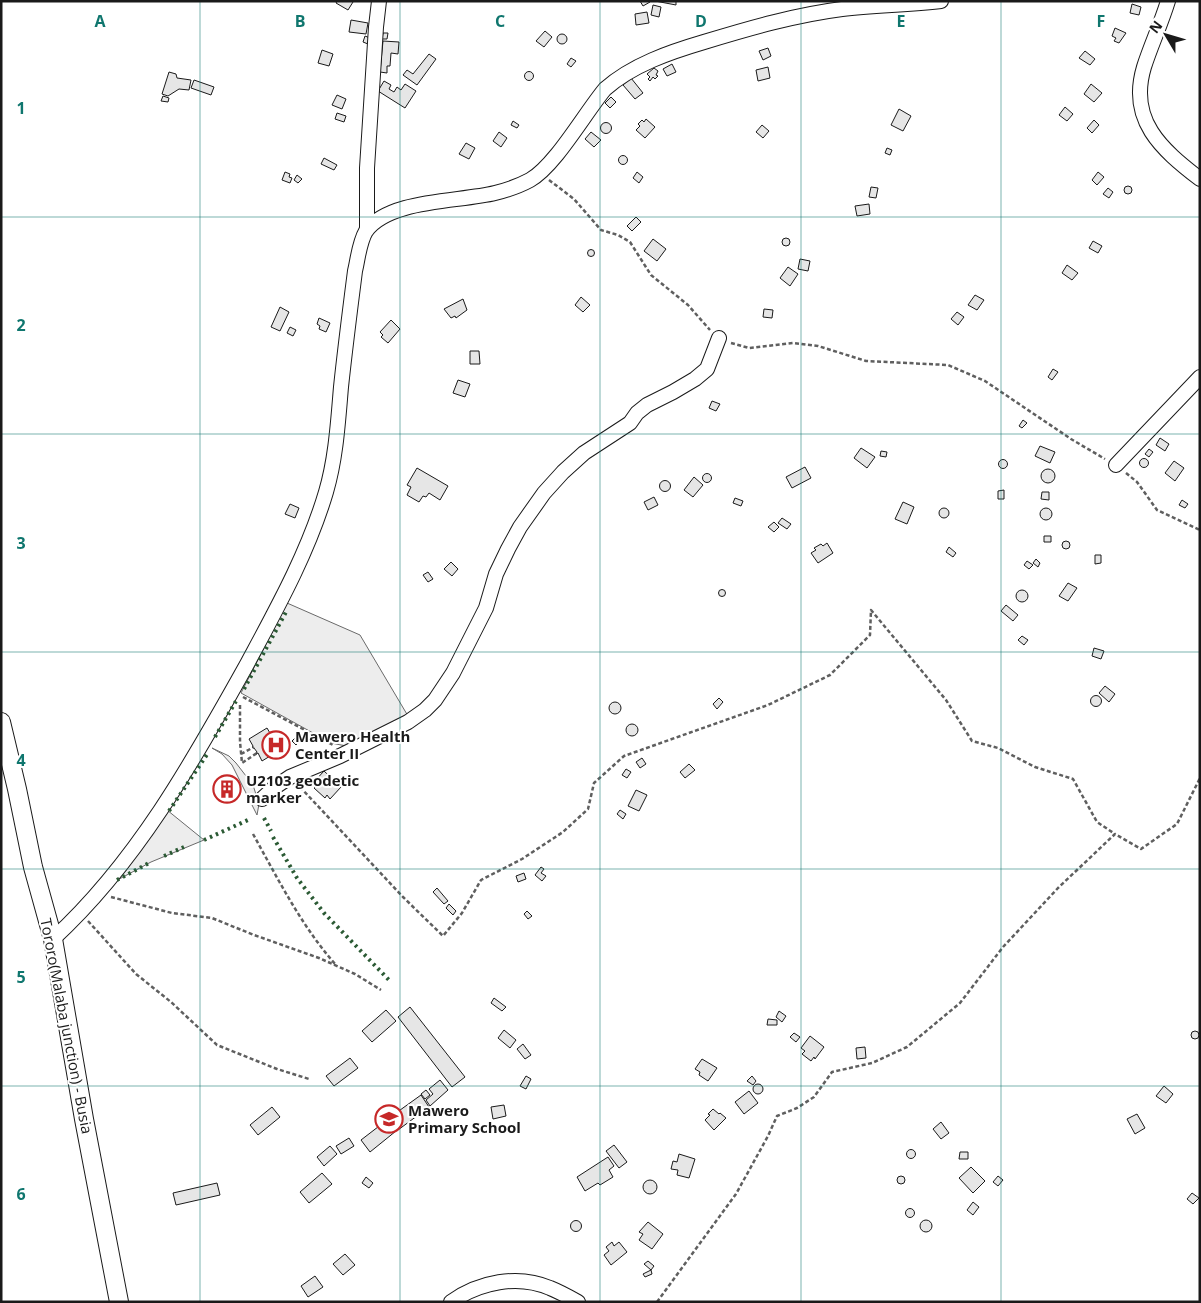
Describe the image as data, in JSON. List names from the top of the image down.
{
  "streets": {
    "main road": ["Tororo(Malaba junction) - Busia"]
  },
  "places": {
    "hospital": ["Mawero Health Center II"],
    "building": ["U2103 geodetic marker"],
    "school or university": ["Mawero Primary School"]
  },
  "north": "top left",
  "grid": {
    "columns": [
      "A",
      "B",
      "C",
      "D",
      "E",
      "F"
    ],
    "rows": [
      "1",
      "2",
      "3",
      "4",
      "5",
      "6"
    ]
  }
}
